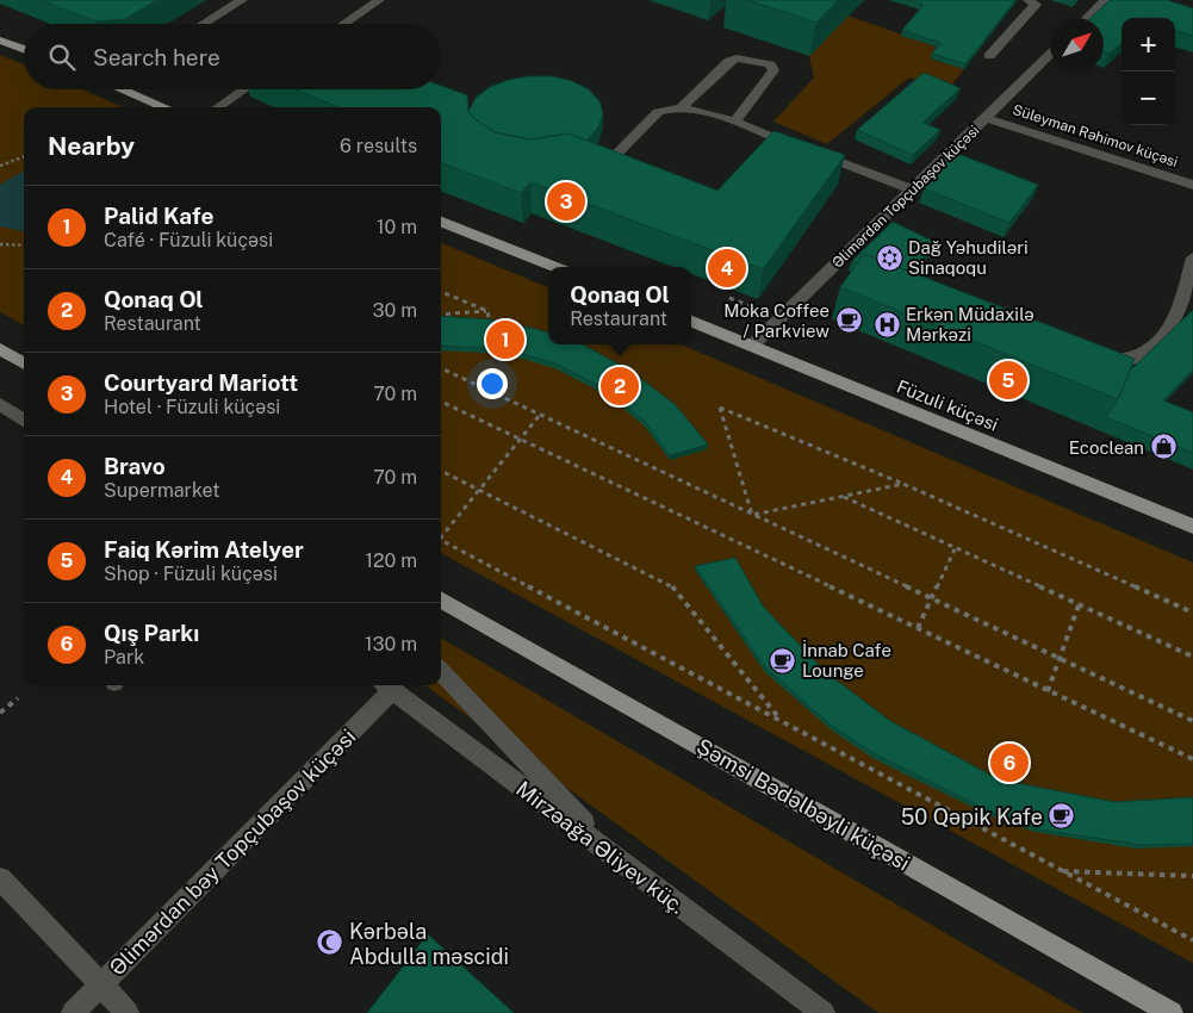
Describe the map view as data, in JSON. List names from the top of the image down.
{
  "streets": {
    "main road": ["Füzuli küçəsi", "Şəmsi Bədəlbəyli küçəsi"],
    "street": [
      "Süleyman Rəhimov küçəsi",
      "Əlimərdan Topçubaşov küçəsi",
      "Mirzəağa Əliyev küç.",
      "Əlimərdan bəy Topçubaşov küçəsi"
    ]
  },
  "crossings": [
    ["Süleyman Rəhimov küçəsi", "Əlimərdan Topçubaşov küçəsi"],
    ["Əlimərdan Topçubaşov küçəsi", "Füzuli küçəsi"],
    ["Mirzəağa Əliyev küç.", "Əlimərdan bəy Topçubaşov küçəsi"]
  ],
  "places": {
    "synagogue": ["Dağ Yəhudiləri Sinaqoqu"],
    "cafe": ["Moka Coffee / Parkview", "İnnab Cafe Lounge", "50 Qəpik Kafe"],
    "hospital": ["Erkən Müdaxilə Mərkəzi"],
    "shop": ["Ecoclean"],
    "mosque": ["Kərbəla Abdulla məscidi"]
  },
  "north": "top right",
  "page": {
    "map_buttons": ["+", "−"],
    "search": "Search here",
    "heading": ["Nearby", "6 results"],
    "pins": [
      "3",
      "4",
      "1",
      "5",
      "2",
      "6"
    ],
    "list": [
      {
        "mark": "1",
        "name": "Palid Kafe",
        "note": "Café · Füzuli küçəsi",
        "value": "10 m"
      },
      {
        "mark": "2",
        "name": "Qonaq Ol",
        "note": "Restaurant",
        "value": "30 m"
      },
      {
        "mark": "3",
        "name": "Courtyard Mariott",
        "note": "Hotel · Füzuli küçəsi",
        "value": "70 m"
      },
      {
        "mark": "4",
        "name": "Bravo",
        "note": "Supermarket",
        "value": "70 m"
      },
      {
        "mark": "5",
        "name": "Faiq Kərim Atelyer",
        "note": "Shop · Füzuli küçəsi",
        "value": "120 m"
      },
      {
        "mark": "6",
        "name": "Qış Parkı",
        "note": "Park",
        "value": "130 m"
      }
    ],
    "popup": ["Qonaq Ol", "Restaurant"]
  }
}
